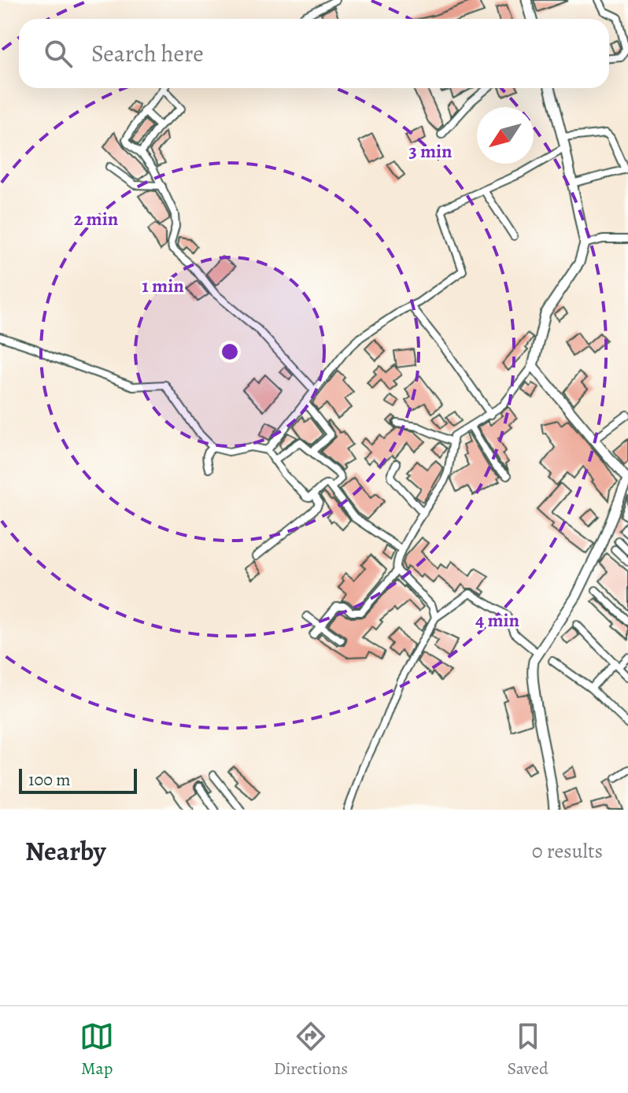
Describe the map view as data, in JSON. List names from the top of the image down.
{
  "scale_bar": "100 m",
  "north": "bottom left",
  "page": {
    "search": "Search here",
    "scale": "100 m",
    "heading": ["Nearby", "0 results"],
    "nav": ["Map", "Directions", "Saved"]
  },
  "rings": [
    "3 min",
    "2 min",
    "1 min",
    "4 min"
  ]
}
